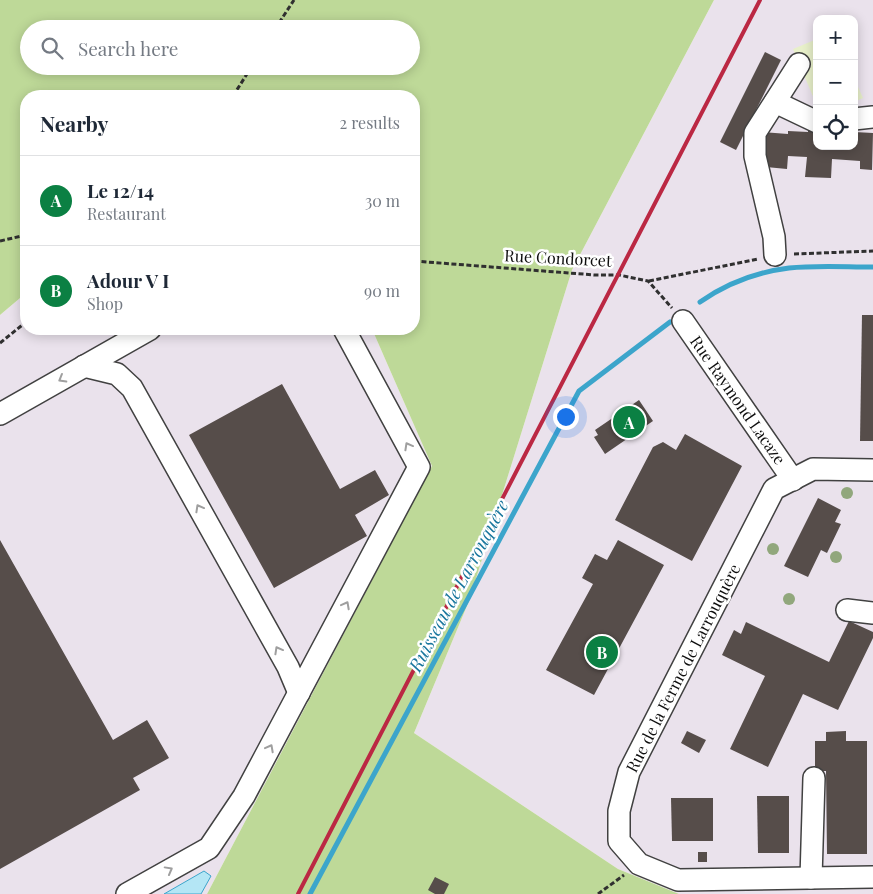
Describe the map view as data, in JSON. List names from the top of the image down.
{
  "streets": {
    "street": ["Rue Raymond Lacaze", "Rue de la Ferme de Larrouquère"],
    "path": ["Rue Condorcet"]
  },
  "crossings": [
    ["Rue Condorcet", "Rue Raymond Lacaze"],
    ["Rue Raymond Lacaze", "Rue de la Ferme de Larrouquère"]
  ],
  "water": ["Ruisseau de Larrouquère"],
  "page": {
    "map_buttons": ["+", "−"],
    "search": "Search here",
    "heading": ["Nearby", "2 results"],
    "list": [
      {
        "mark": "A",
        "name": "Le 12/14",
        "note": "Restaurant",
        "value": "30 m"
      },
      {
        "mark": "B",
        "name": "Adour V I",
        "note": "Shop",
        "value": "90 m"
      }
    ],
    "pins": ["A", "B"]
  }
}
